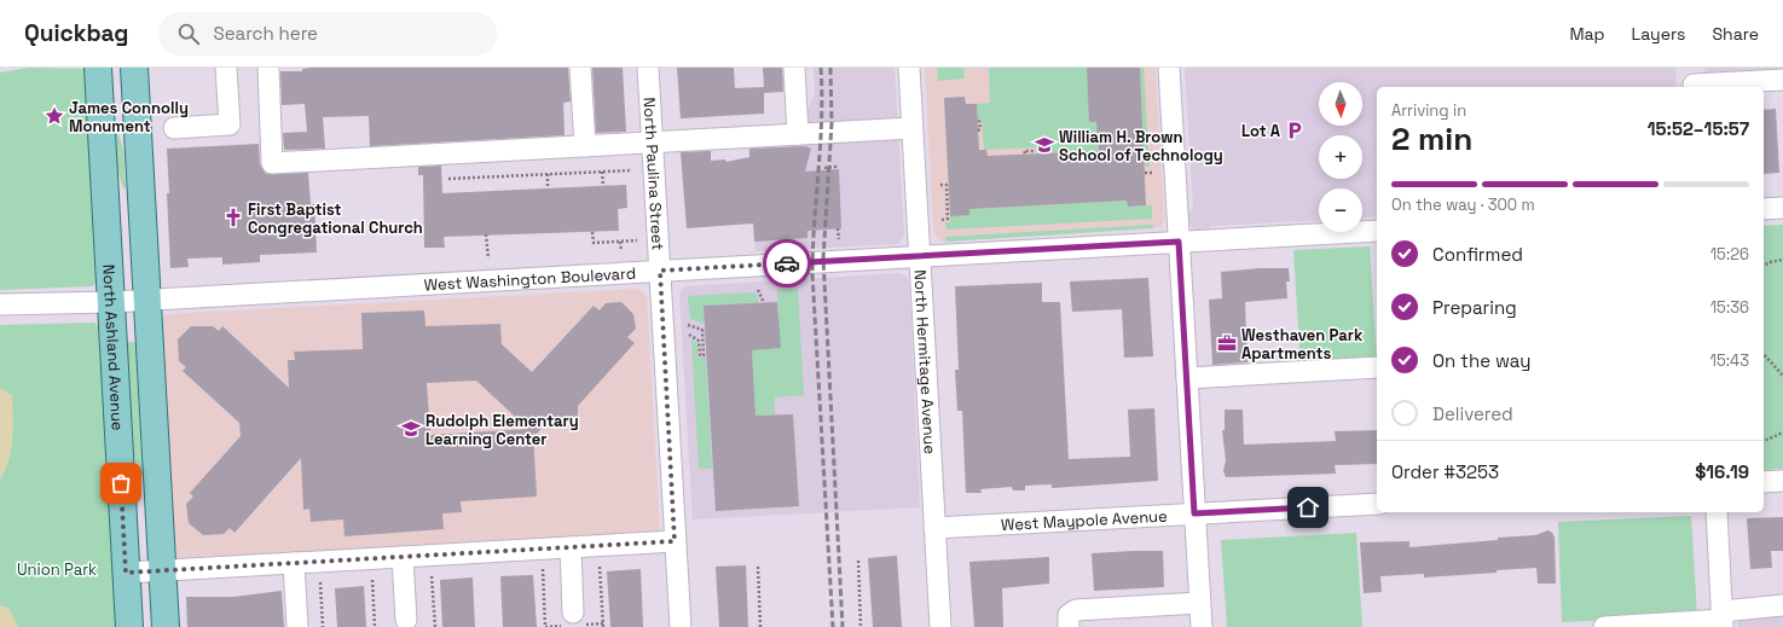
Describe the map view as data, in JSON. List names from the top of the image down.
{
  "streets": {
    "main road": ["North Ashland Avenue"],
    "street": [
      "North Paulina Street",
      "West Washington Boulevard",
      "North Hermitage Avenue",
      "West Maypole Avenue"
    ]
  },
  "crossings": [
    ["North Paulina Street", "West Washington Boulevard"],
    ["West Washington Boulevard", "North Ashland Avenue"],
    ["West Washington Boulevard", "North Hermitage Avenue"],
    ["North Hermitage Avenue", "West Maypole Avenue"]
  ],
  "parks": ["Union Park"],
  "places": {
    "place": ["James Connolly Monument"],
    "parking": ["Lot A"],
    "school or university": ["William H. Brown School of Technology", "Rudolph Elementary Learning Center"],
    "church": ["First Baptist Congregational Church"],
    "office": ["Westhaven Park Apartments"]
  },
  "north": "bottom",
  "page": {
    "header": "Quickbag",
    "search": "Search here",
    "nav": ["Map", "Layers", "Share"],
    "map_buttons": ["+", "−"],
    "heading": ["2 min", "Arriving in", "15:52–15:57"],
    "panel": ["Order #3253", "$16.19"],
    "bar": "On the way · 300 m",
    "list": [
      ["Confirmed", "15:26"],
      ["Preparing", "15:36"],
      ["On the way", "15:43"],
      "Delivered"
    ]
  }
}
